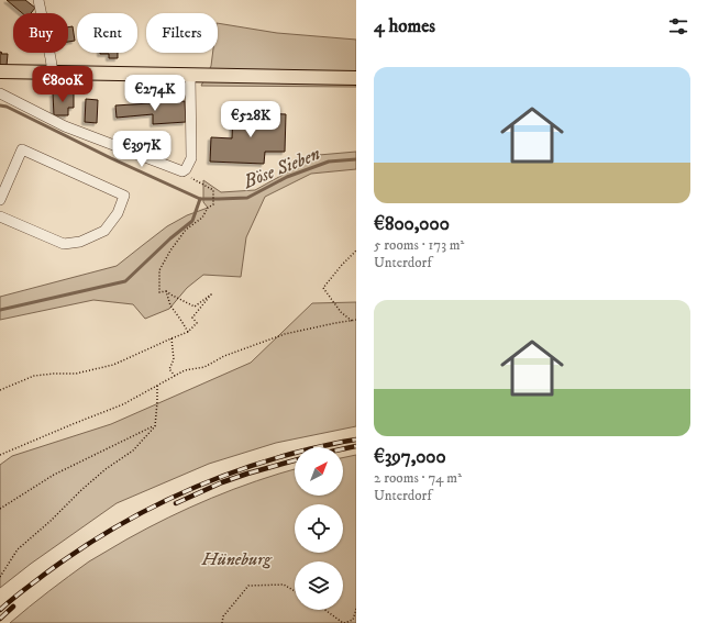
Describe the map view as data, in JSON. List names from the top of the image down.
{
  "water": ["Böse Sieben"],
  "parks": ["Hüneburg"],
  "north": "top right",
  "page": {
    "heading": "4 homes",
    "chip": ["Buy", "Rent", "Filters"],
    "list": [
      {
        "name": "€800,000",
        "note": "5 rooms · 173 m² · Unterdorf"
      },
      {
        "name": "€397,000",
        "note": "2 rooms · 74 m² · Unterdorf"
      }
    ],
    "price": [
      "€800K",
      "€274K",
      "€528K",
      "€397K"
    ]
  }
}
